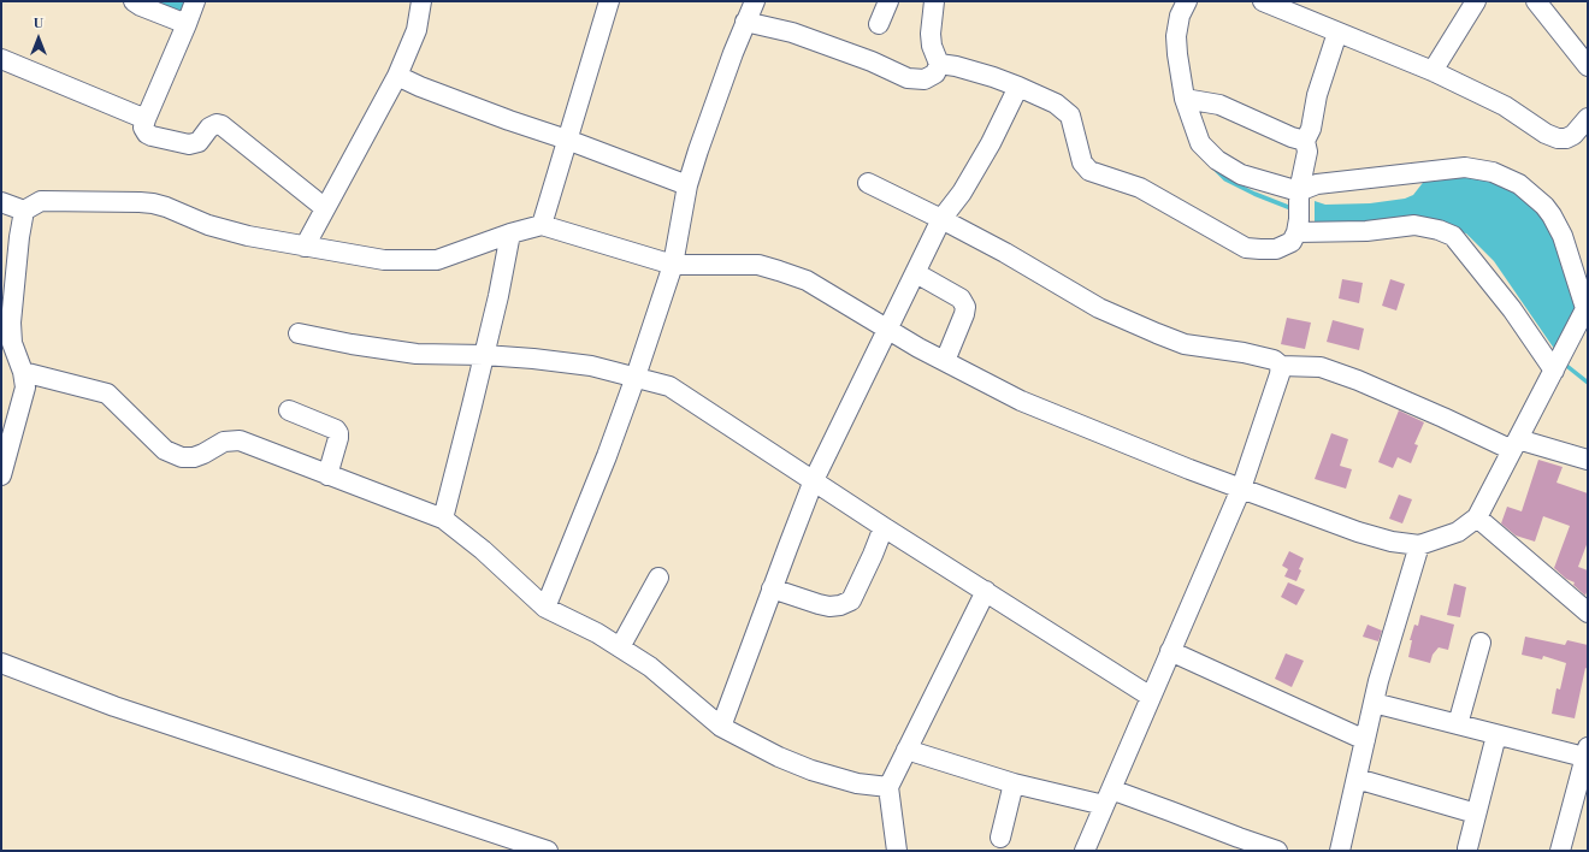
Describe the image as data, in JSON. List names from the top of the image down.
{
  "north": "top"
}
